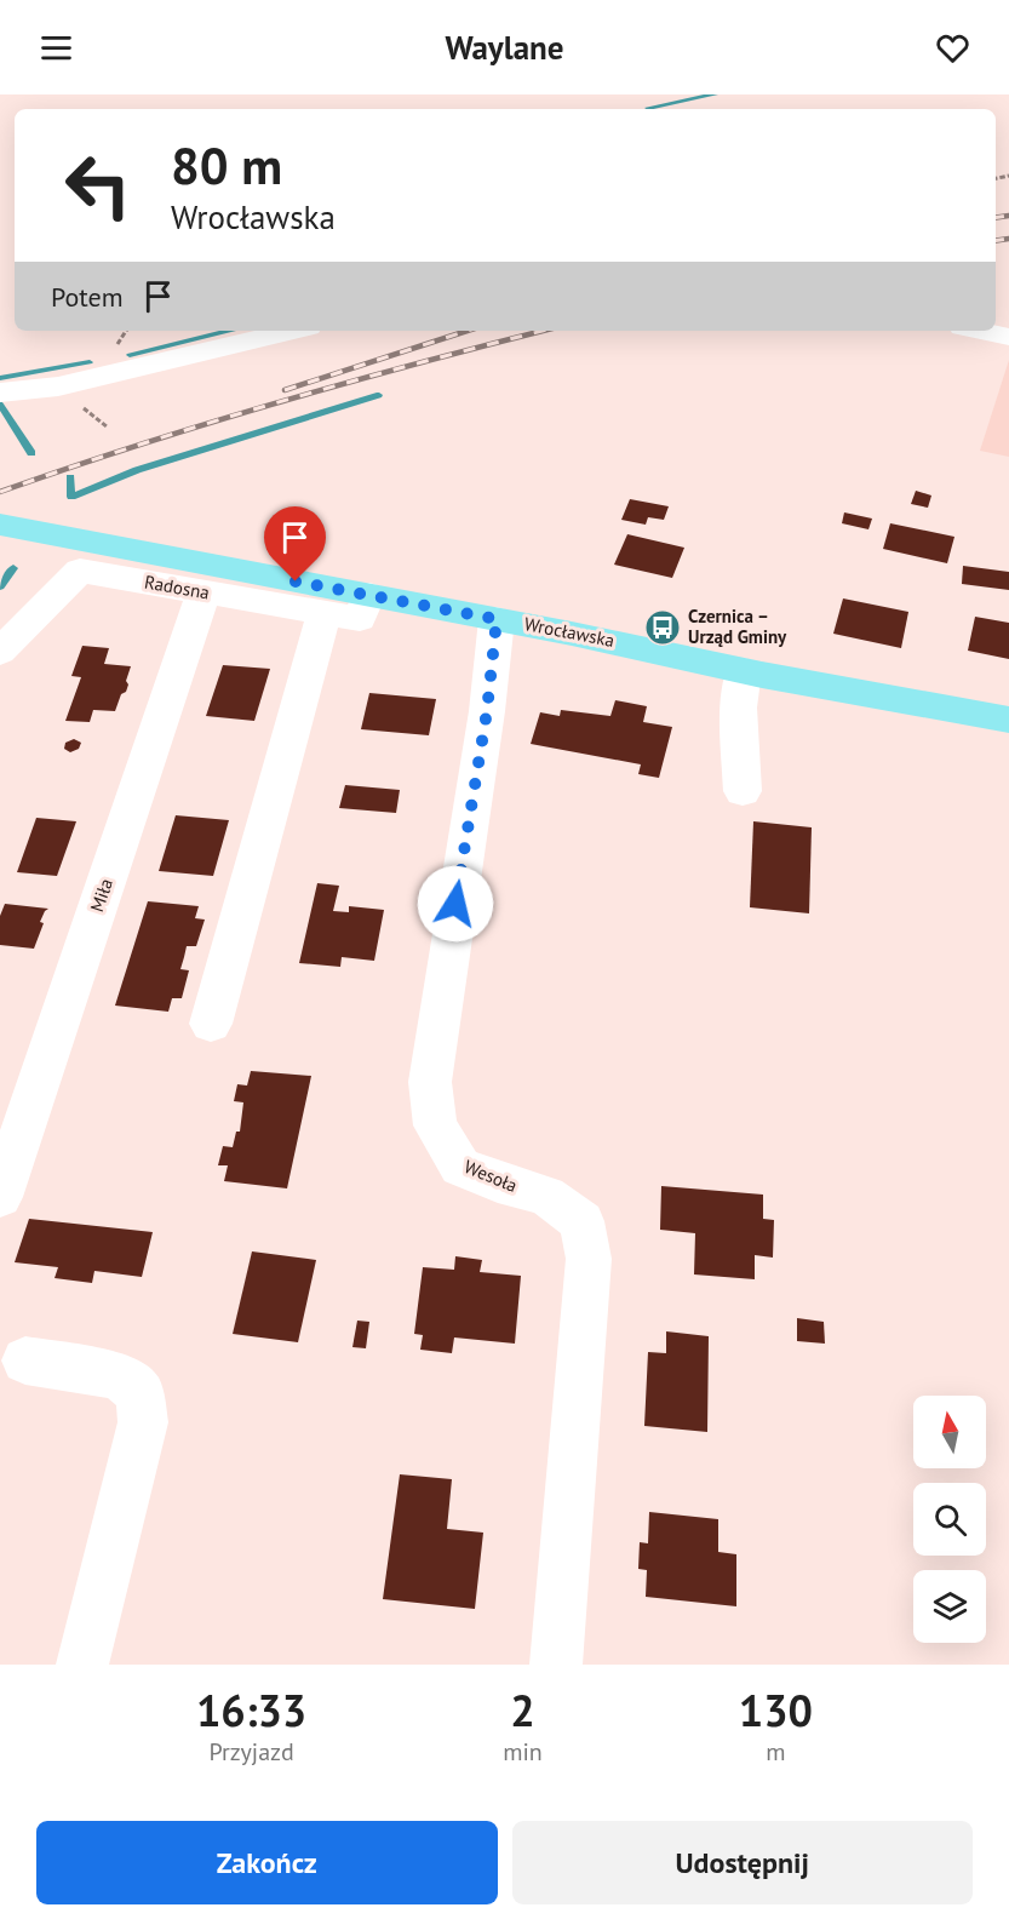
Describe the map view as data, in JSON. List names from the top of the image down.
{
  "streets": {
    "main road": ["Wrocławska"],
    "street": ["Radosna", "Miła", "Wesoła"]
  },
  "crossings": [
    ["Radosna", "Wrocławska"],
    ["Radosna", "Miła"],
    ["Wrocławska", "Wesoła"]
  ],
  "places": {
    "bus stop": ["Czernica – Urząd Gminy"]
  },
  "north": "top",
  "page": {
    "header": "Waylane",
    "turn": ["80 m", "Wrocławska"],
    "then": "Potem",
    "eta": [
      "16:33",
      "Przyjazd",
      "2",
      "min",
      "130",
      "m"
    ],
    "buttons": ["Zakończ", "Udostępnij"]
  }
}
